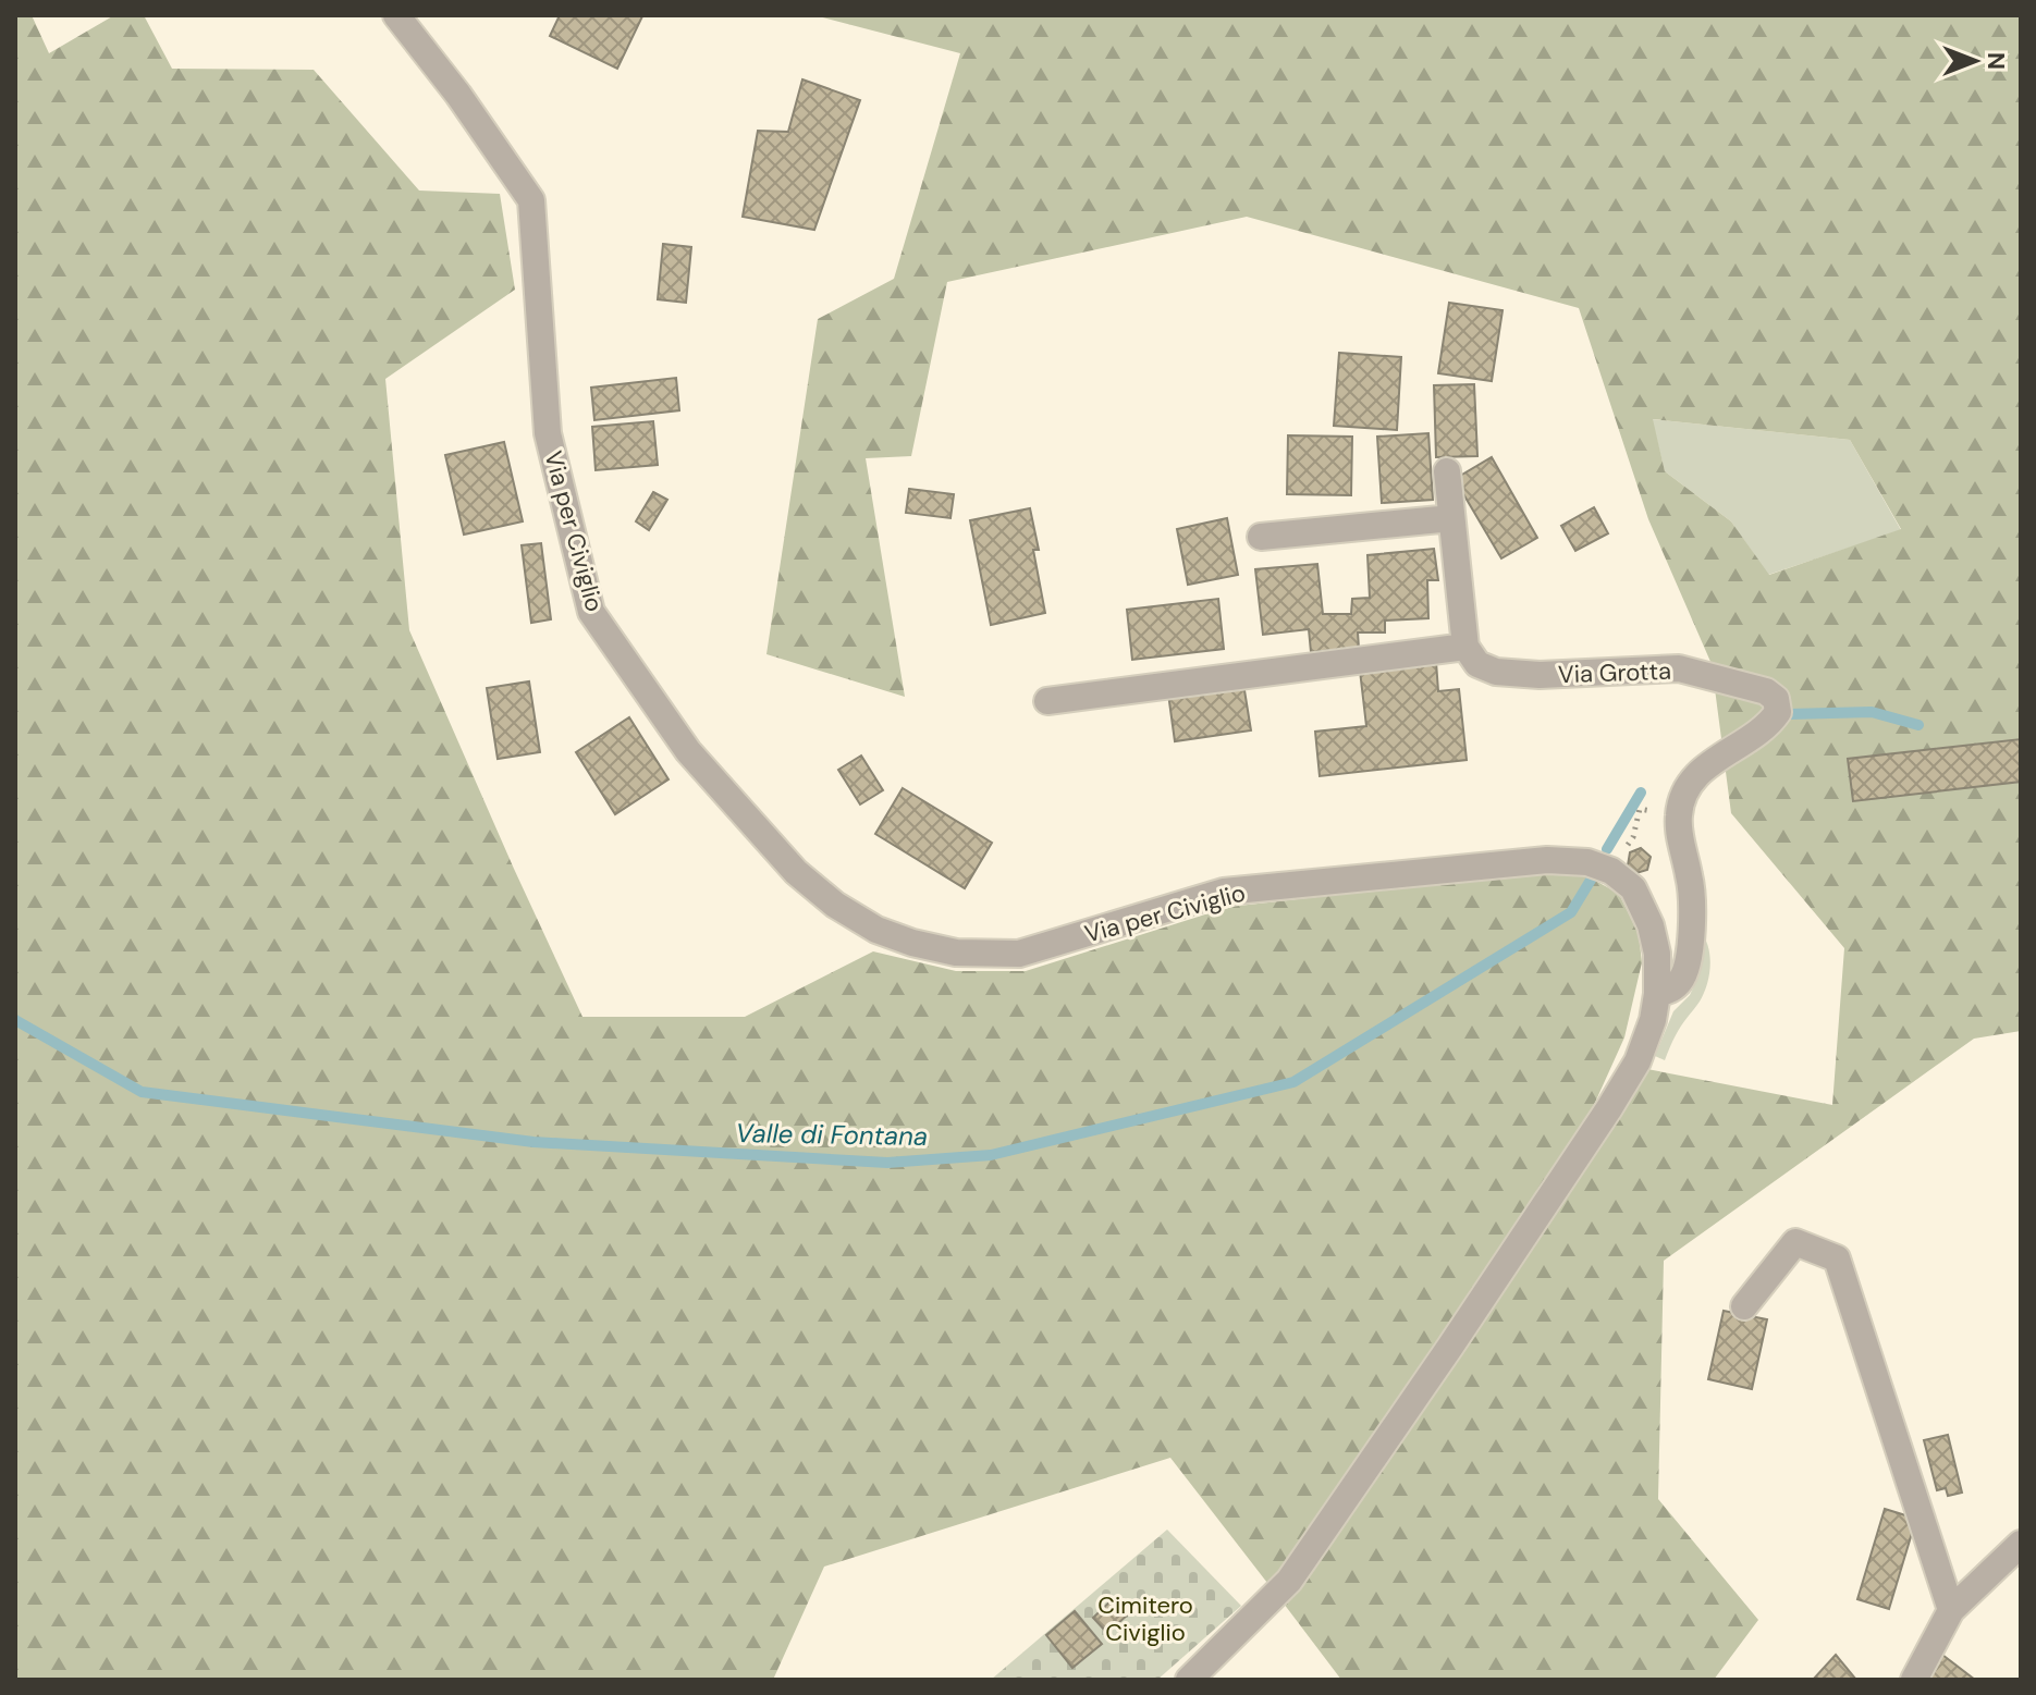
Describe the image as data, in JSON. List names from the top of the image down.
{
  "streets": {
    "street": ["Via per Civiglio", "Via Grotta"]
  },
  "water": ["Valle di Fontana"],
  "parks": ["Cimitero Civiglio"],
  "north": "right"
}
